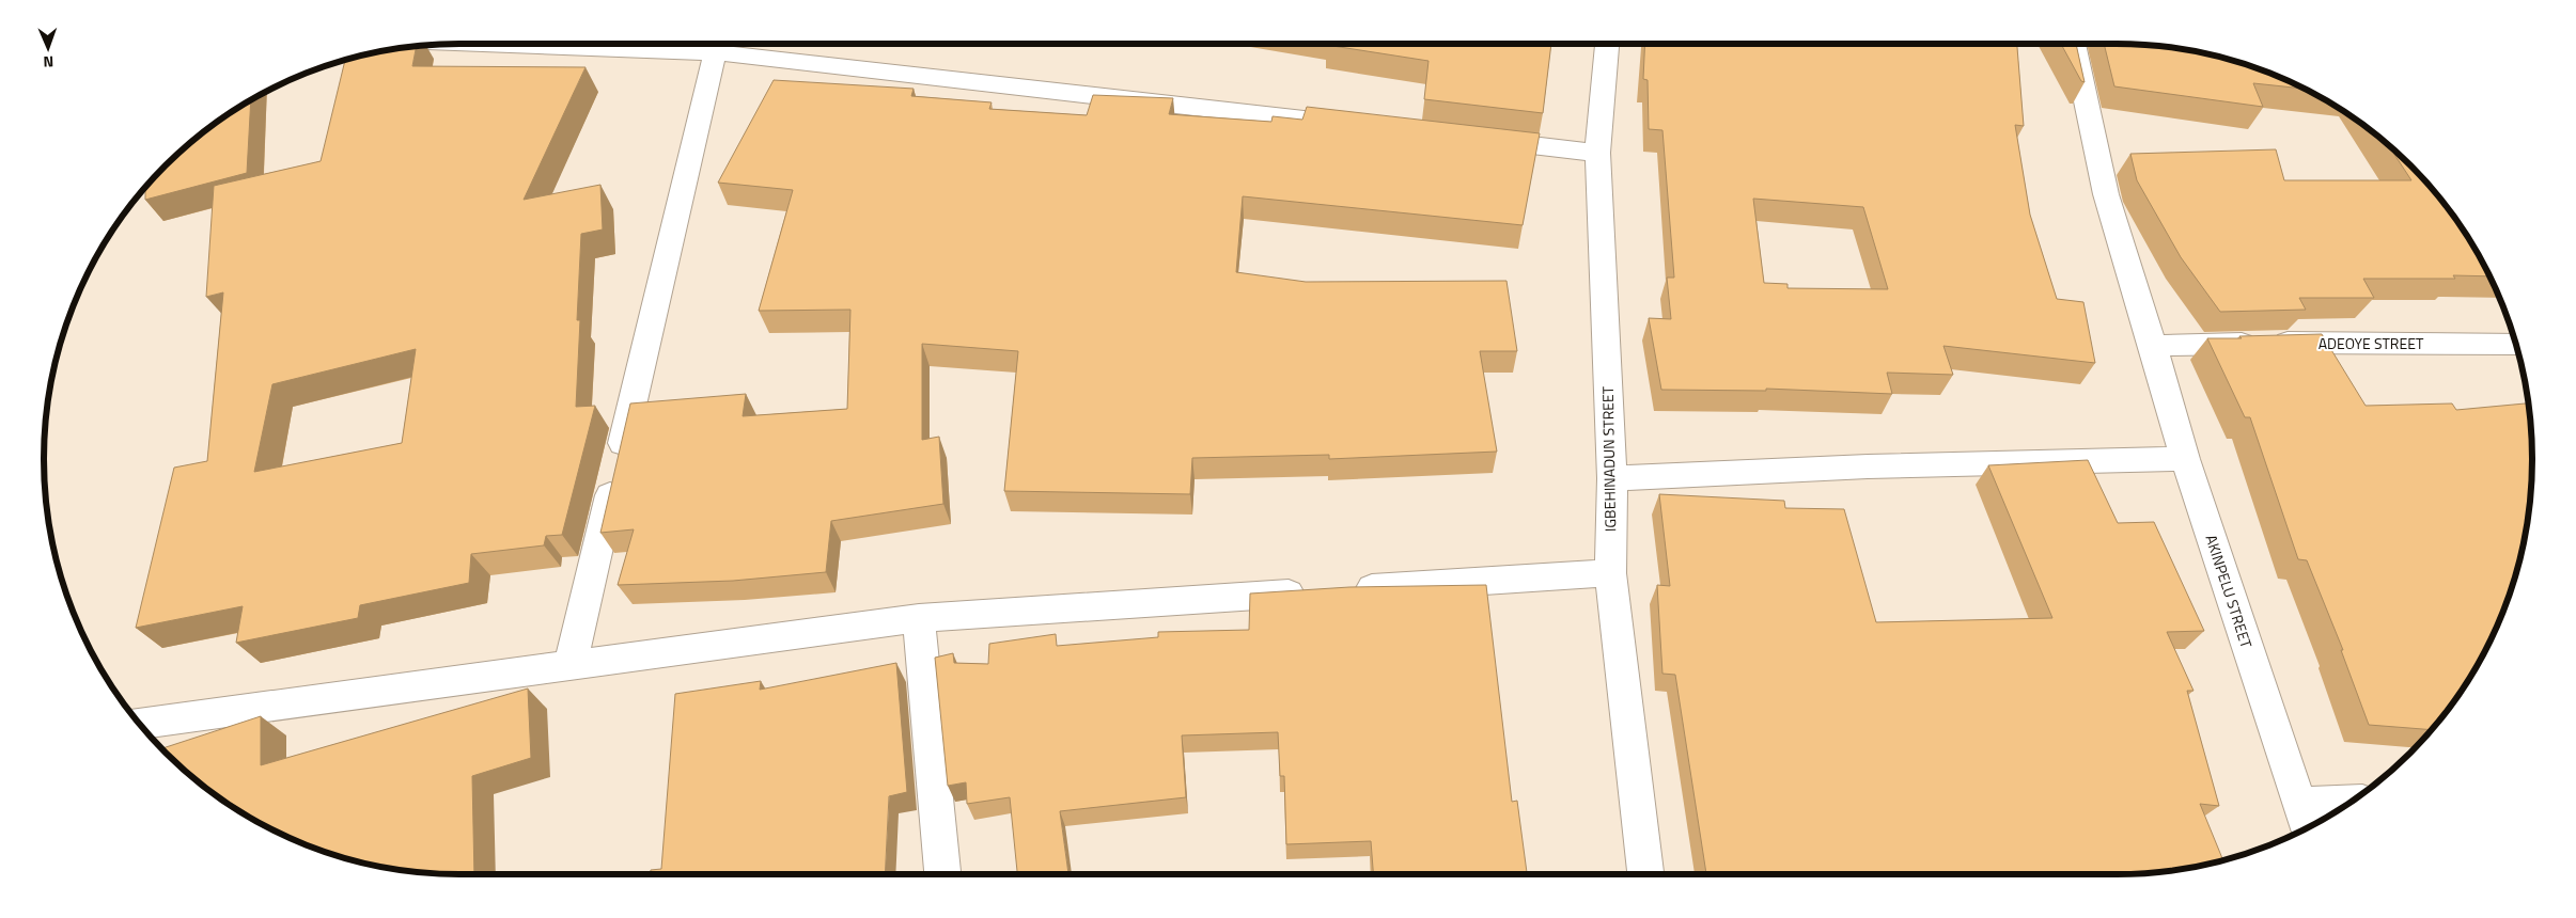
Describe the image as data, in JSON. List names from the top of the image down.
{
  "streets": {
    "street": ["ADEOYE STREET", "IGBEHINADUN STREET", "AKINPELU STREET"]
  },
  "crossings": [
    ["ADEOYE STREET", "AKINPELU STREET"]
  ],
  "north": "bottom"
}
